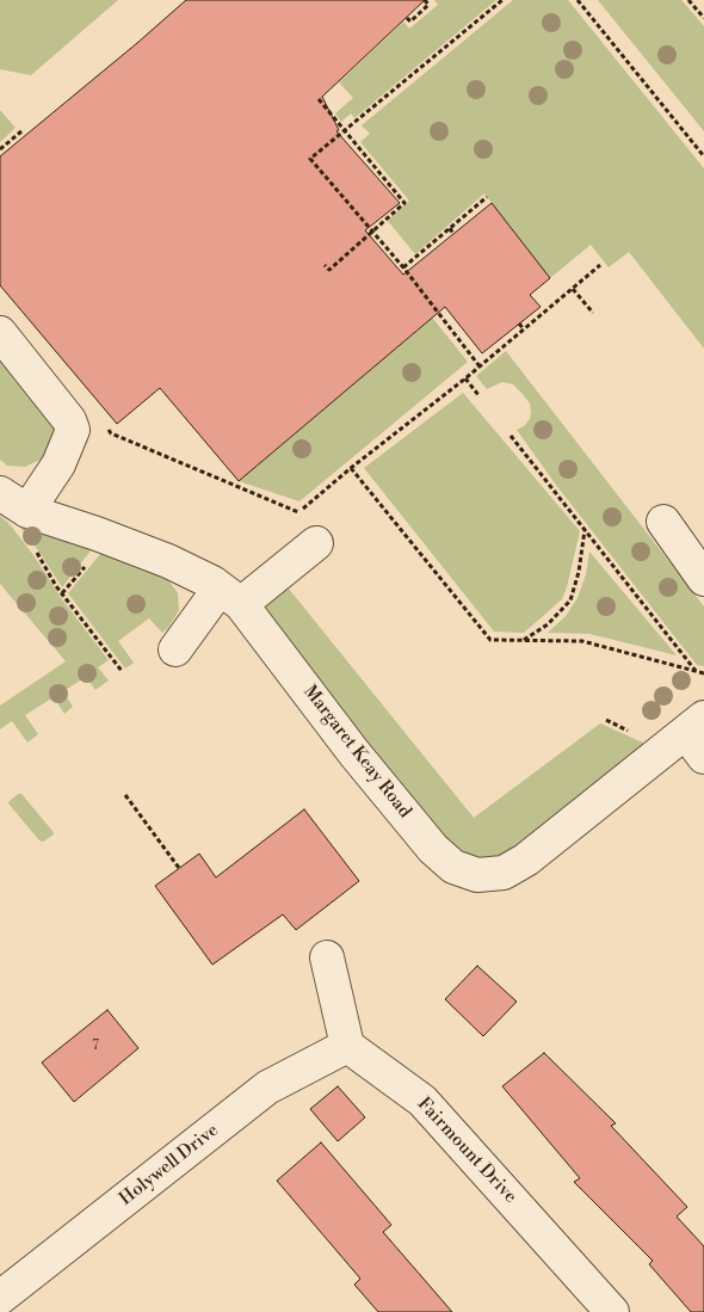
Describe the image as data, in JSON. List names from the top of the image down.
{
  "streets": {
    "street": ["Margaret Keay Road", "Fairmount Drive", "Holywell Drive"]
  },
  "crossings": [
    ["Fairmount Drive", "Holywell Drive"]
  ],
  "house_numbers": ["7"]
}
